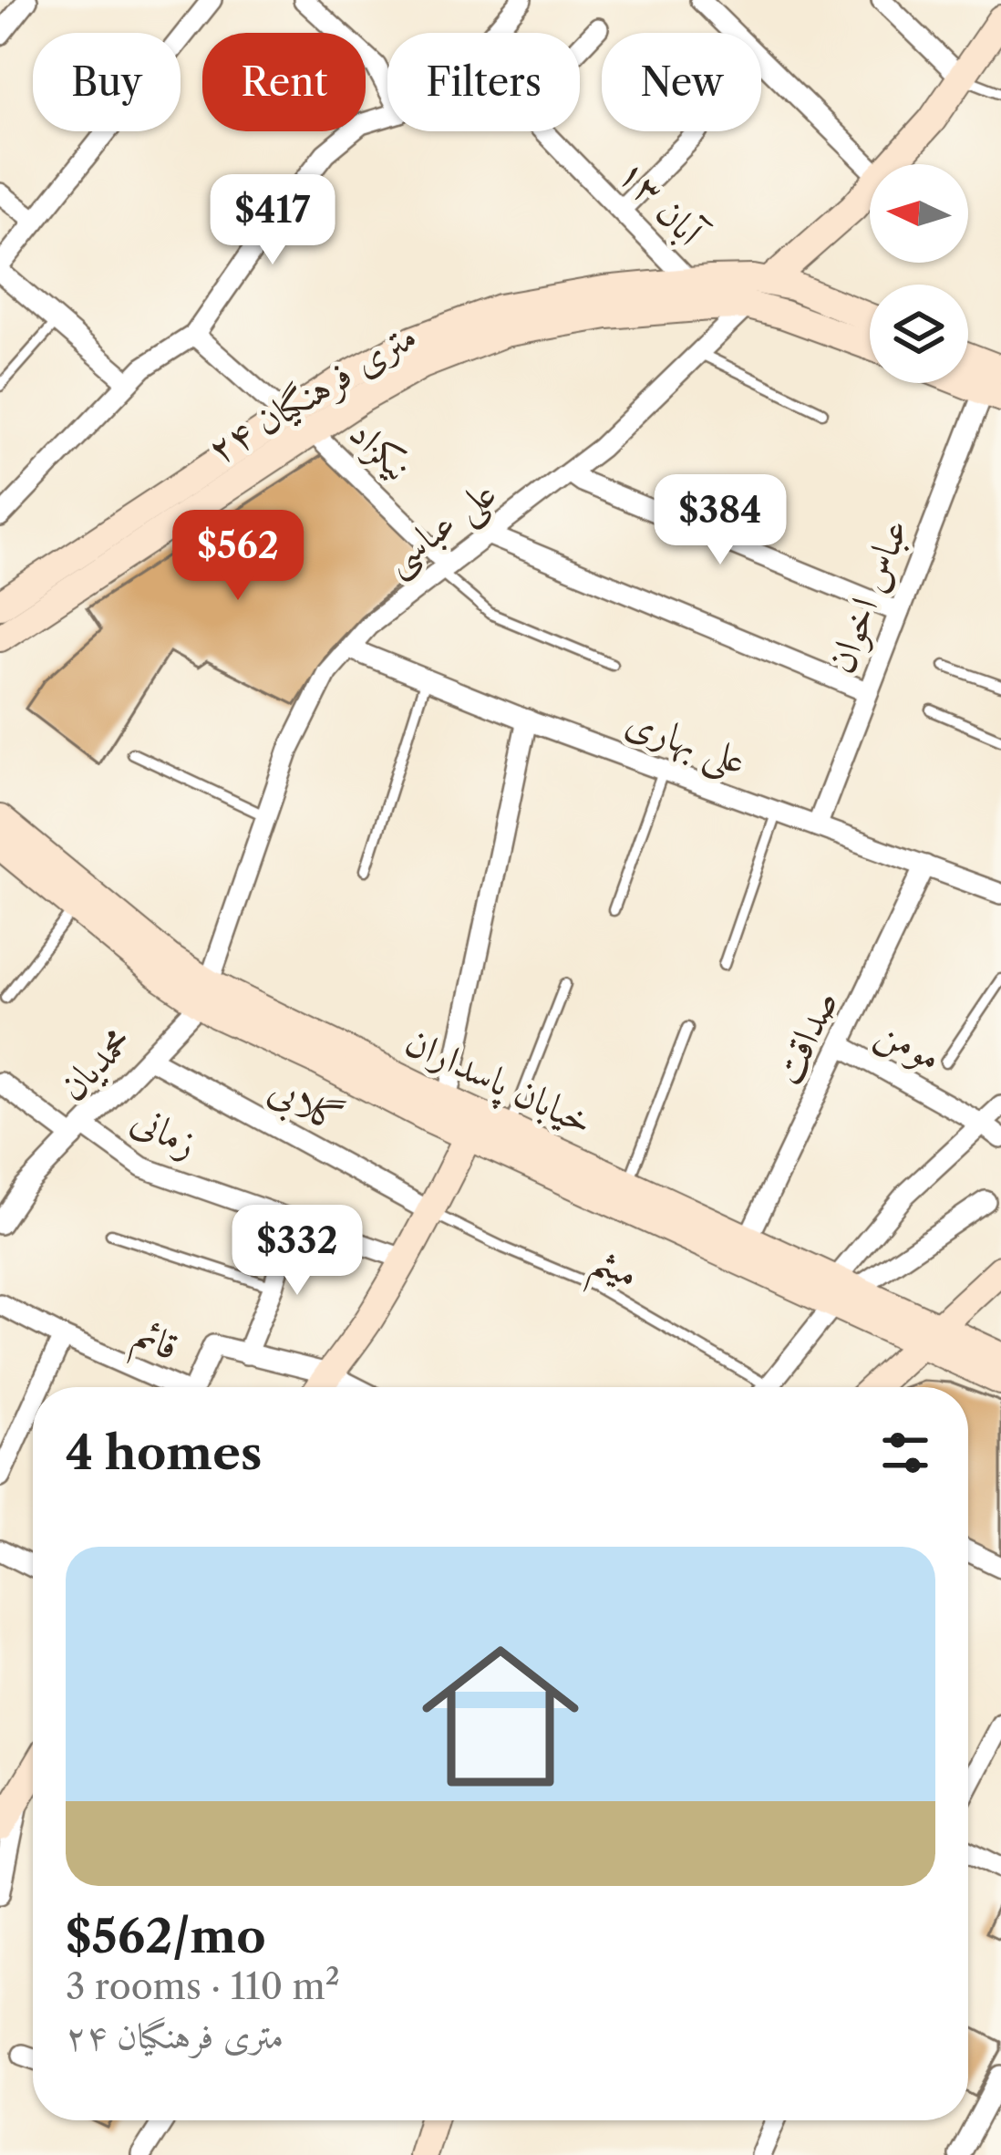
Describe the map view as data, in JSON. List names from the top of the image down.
{
  "streets": {
    "main road": ["۲۴ متری فرهنگیان", "خیابان پاسداران"],
    "street": [
      "۱۳ آبان",
      "نیکزاد",
      "علی عباسی",
      "عباس اخوان",
      "علی بهاری",
      "صداقت",
      "مومن",
      "محمدیان",
      "گلابی",
      "زمانی",
      "قائم"
    ],
    "lane": ["میثم"]
  },
  "crossings": [
    ["۱۳ آبان", "۲۴ متری فرهنگیان"],
    ["۲۴ متری فرهنگیان", "نیکزاد"],
    ["۲۴ متری فرهنگیان", "علی عباسی"],
    ["نیکزاد", "علی عباسی"],
    ["علی عباسی", "علی بهاری"],
    ["علی عباسی", "محمدیان"],
    ["علی عباسی", "خیابان پاسداران"],
    ["عباس اخوان", "علی بهاری"],
    ["علی بهاری", "صداقت"],
    ["صداقت", "مومن"],
    ["صداقت", "خیابان پاسداران"],
    ["محمدیان", "خیابان پاسداران"],
    ["محمدیان", "گلابی"],
    ["محمدیان", "زمانی"],
    ["گلابی", "میثم"]
  ],
  "north": "left",
  "page": {
    "chip": [
      "Buy",
      "Rent",
      "Filters",
      "New"
    ],
    "price": [
      "$417",
      "$384",
      "$562",
      "$332"
    ],
    "heading": "4 homes",
    "list": [
      {
        "name": "$562/mo",
        "note": "3 rooms · 110 m² · ۲۴ متری فرهنگیان"
      }
    ]
  }
}
